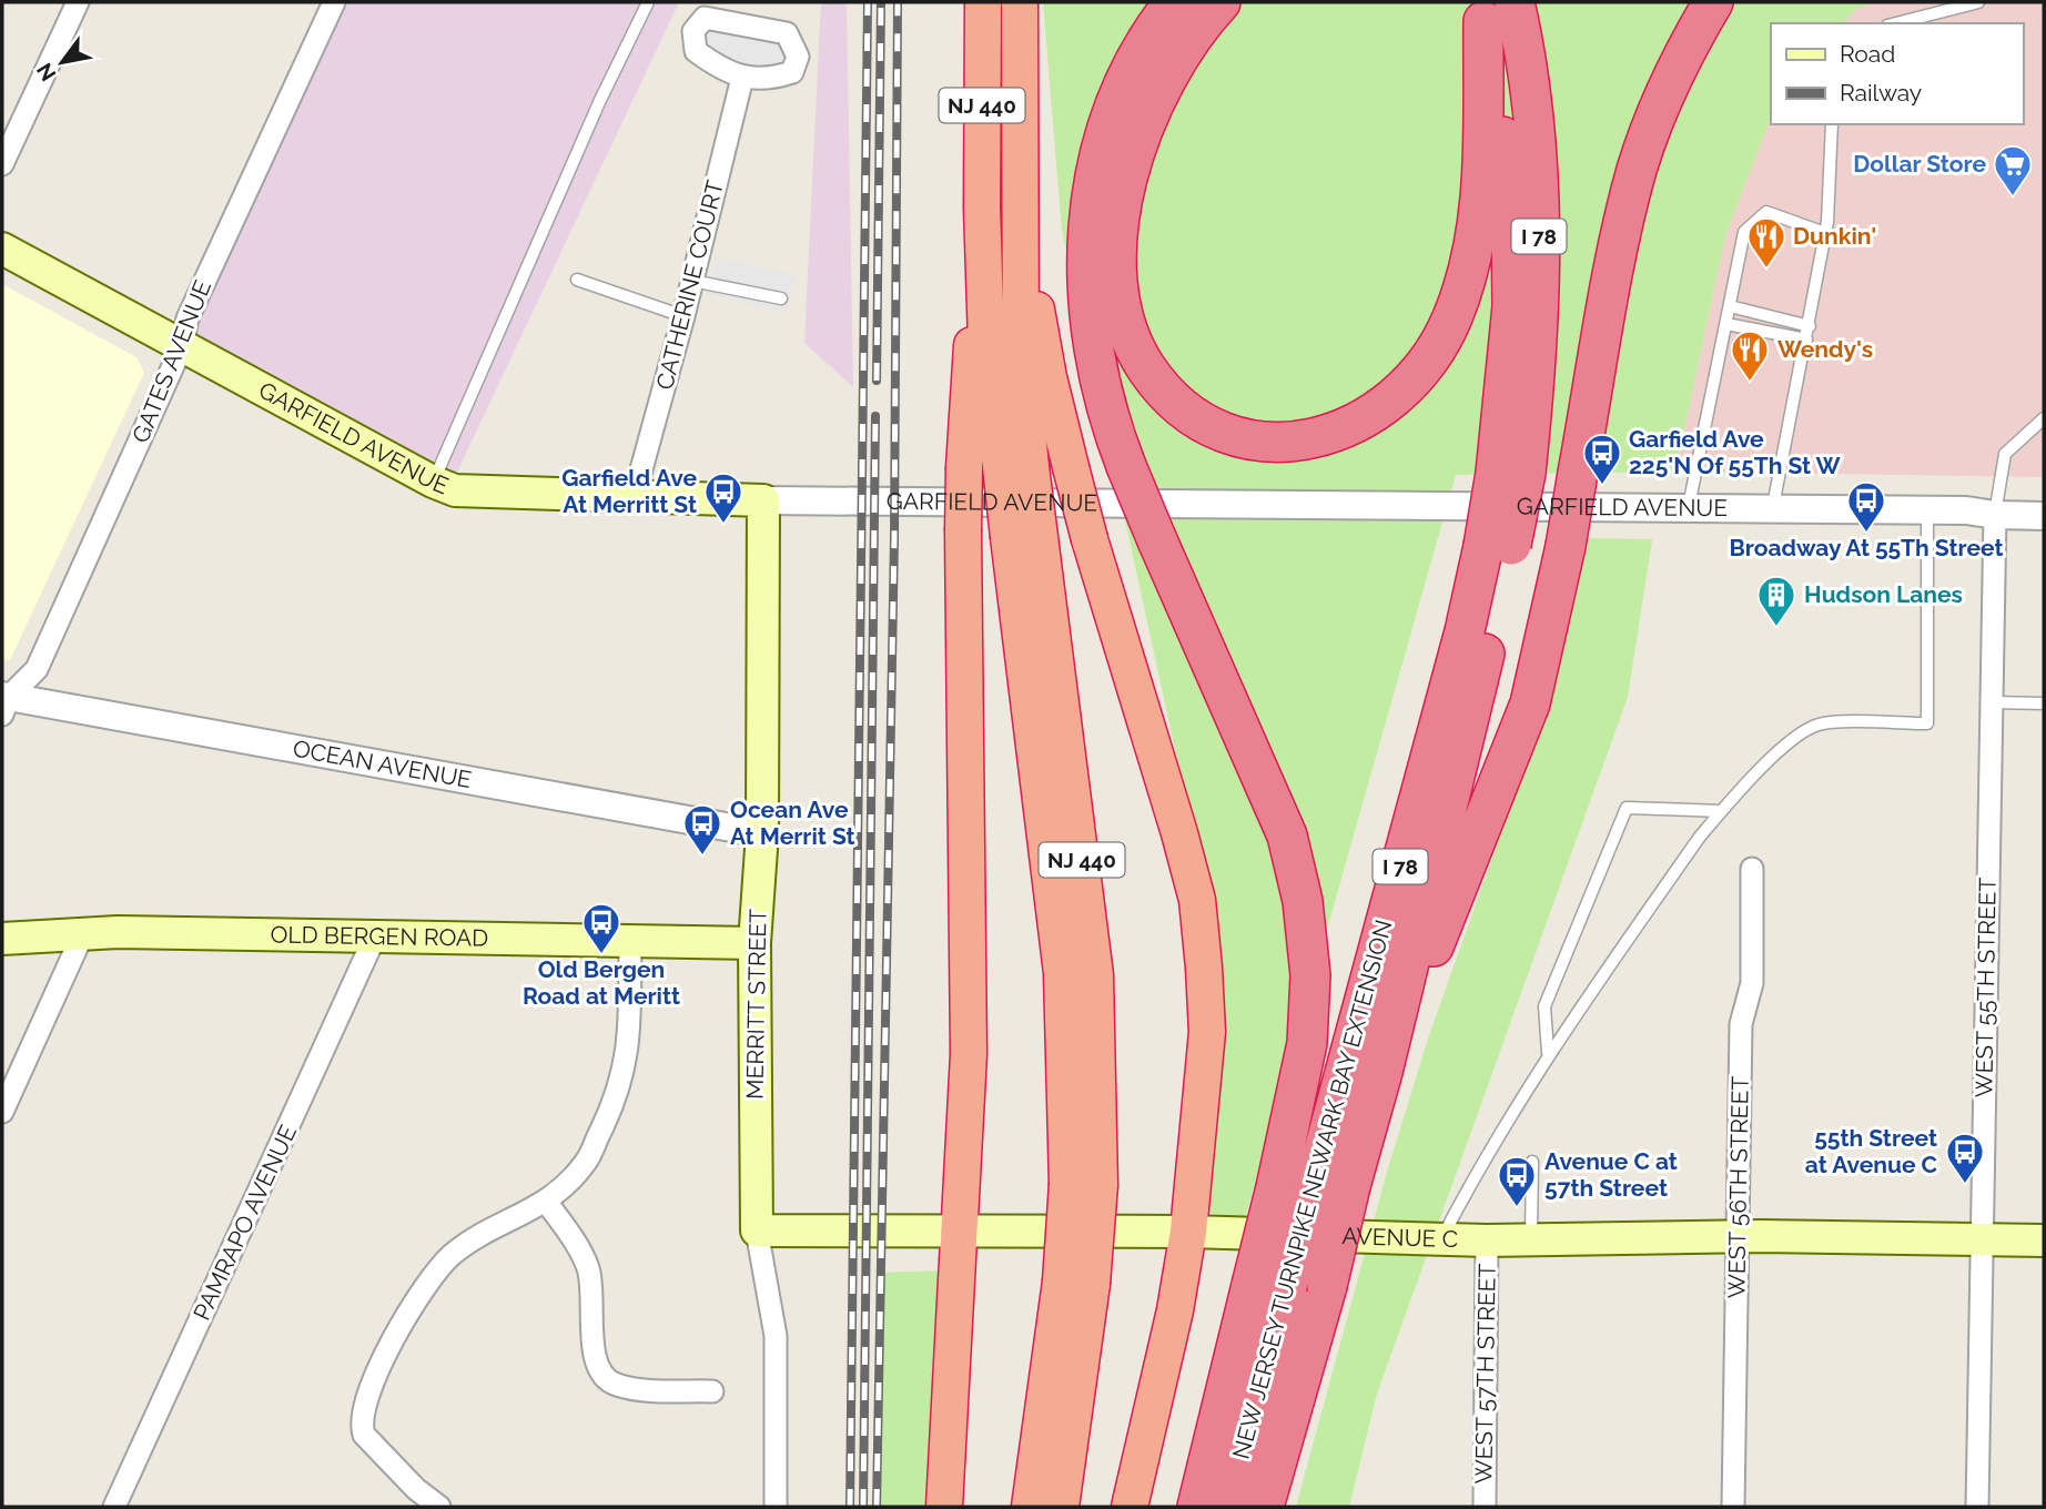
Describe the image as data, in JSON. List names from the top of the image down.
{
  "streets": {
    "highway": ["NJ 440", "I 78", "NEW JERSEY TURNPIKE NEWARK BAY EXTENSION"],
    "main road": [
      "GARFIELD AVENUE",
      "OLD BERGEN ROAD",
      "MERRITT STREET",
      "AVENUE C"
    ],
    "street": [
      "CATHERINE COURT",
      "GATES AVENUE",
      "OCEAN AVENUE",
      "WEST 55TH STREET",
      "WEST 56TH STREET",
      "PAMRAPO AVENUE",
      "WEST 57TH STREET"
    ]
  },
  "crossings": [
    ["CATHERINE COURT", "GARFIELD AVENUE"],
    ["GATES AVENUE", "GARFIELD AVENUE"],
    ["GATES AVENUE", "OCEAN AVENUE"],
    ["GARFIELD AVENUE", "WEST 55TH STREET"],
    ["GARFIELD AVENUE", "MERRITT STREET"],
    ["OCEAN AVENUE", "MERRITT STREET"],
    ["OLD BERGEN ROAD", "MERRITT STREET"],
    ["OLD BERGEN ROAD", "PAMRAPO AVENUE"],
    ["WEST 55TH STREET", "AVENUE C"],
    ["MERRITT STREET", "AVENUE C"],
    ["WEST 56TH STREET", "AVENUE C"],
    ["AVENUE C", "WEST 57TH STREET"]
  ],
  "places": {
    "supermarket": ["Dollar Store"],
    "restaurant": ["Dunkin'", "Wendy's"],
    "bus stop": [
      "Garfield Ave 225'N Of 55Th St W",
      "Garfield Ave At Merritt St",
      "Broadway At 55Th Street",
      "Ocean Ave At Merrit St",
      "Old Bergen Road at Meritt",
      "55th Street at Avenue C",
      "Avenue C at 57th Street"
    ],
    "building": ["Hudson Lanes"]
  },
  "legend": ["Road", "Railway"],
  "north": "bottom left"
}
